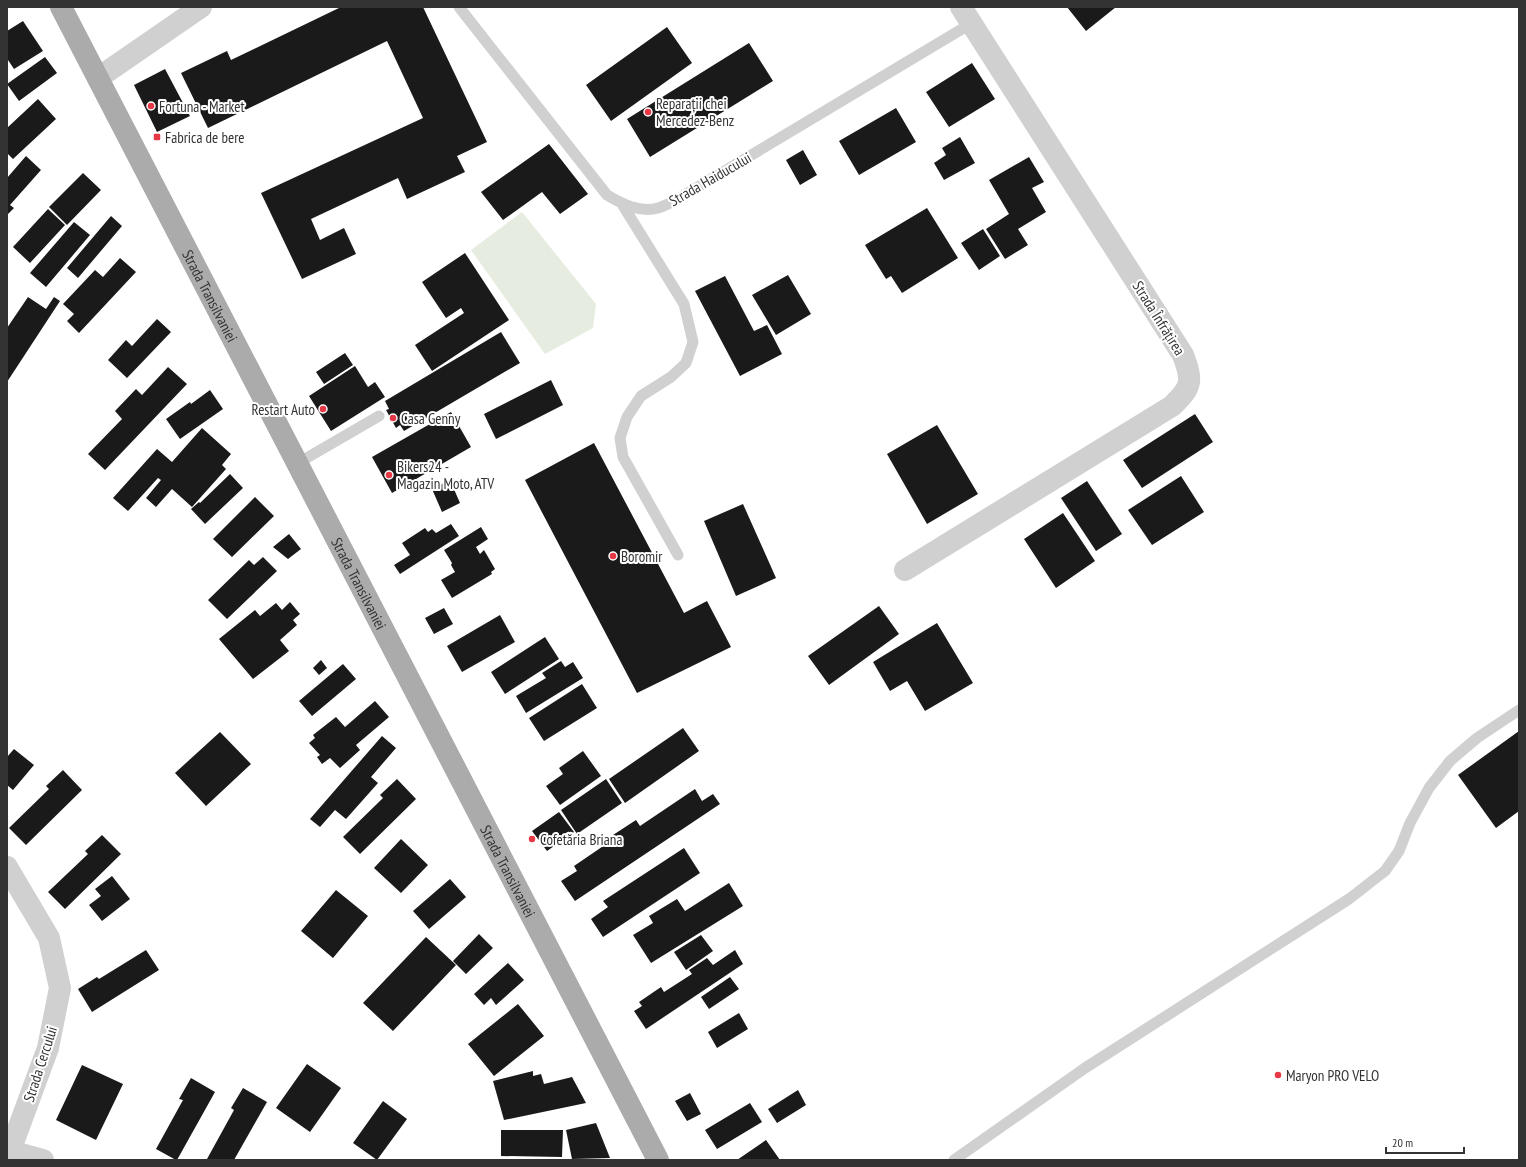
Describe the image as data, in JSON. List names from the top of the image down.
{
  "streets": {
    "main road": ["Strada Transilvaniei"],
    "street": ["Strada Înfrățirea", "Strada Cercului"],
    "lane": ["Strada Haiducului"]
  },
  "crossings": [
    ["Strada Haiducului", "Strada Înfrățirea"]
  ],
  "places": {
    "other": [
      "Fortuna - Market",
      "Reparații chei Mercedez-Benz",
      "Restart Auto",
      "Casa Genny",
      "Bikers24 - Magazin Moto, ATV",
      "Boromir",
      "Cofetăria Briana",
      "Maryon PRO VELO"
    ],
    "transit": ["Fabrica de bere"]
  },
  "scale_bar": "20 m"
}
